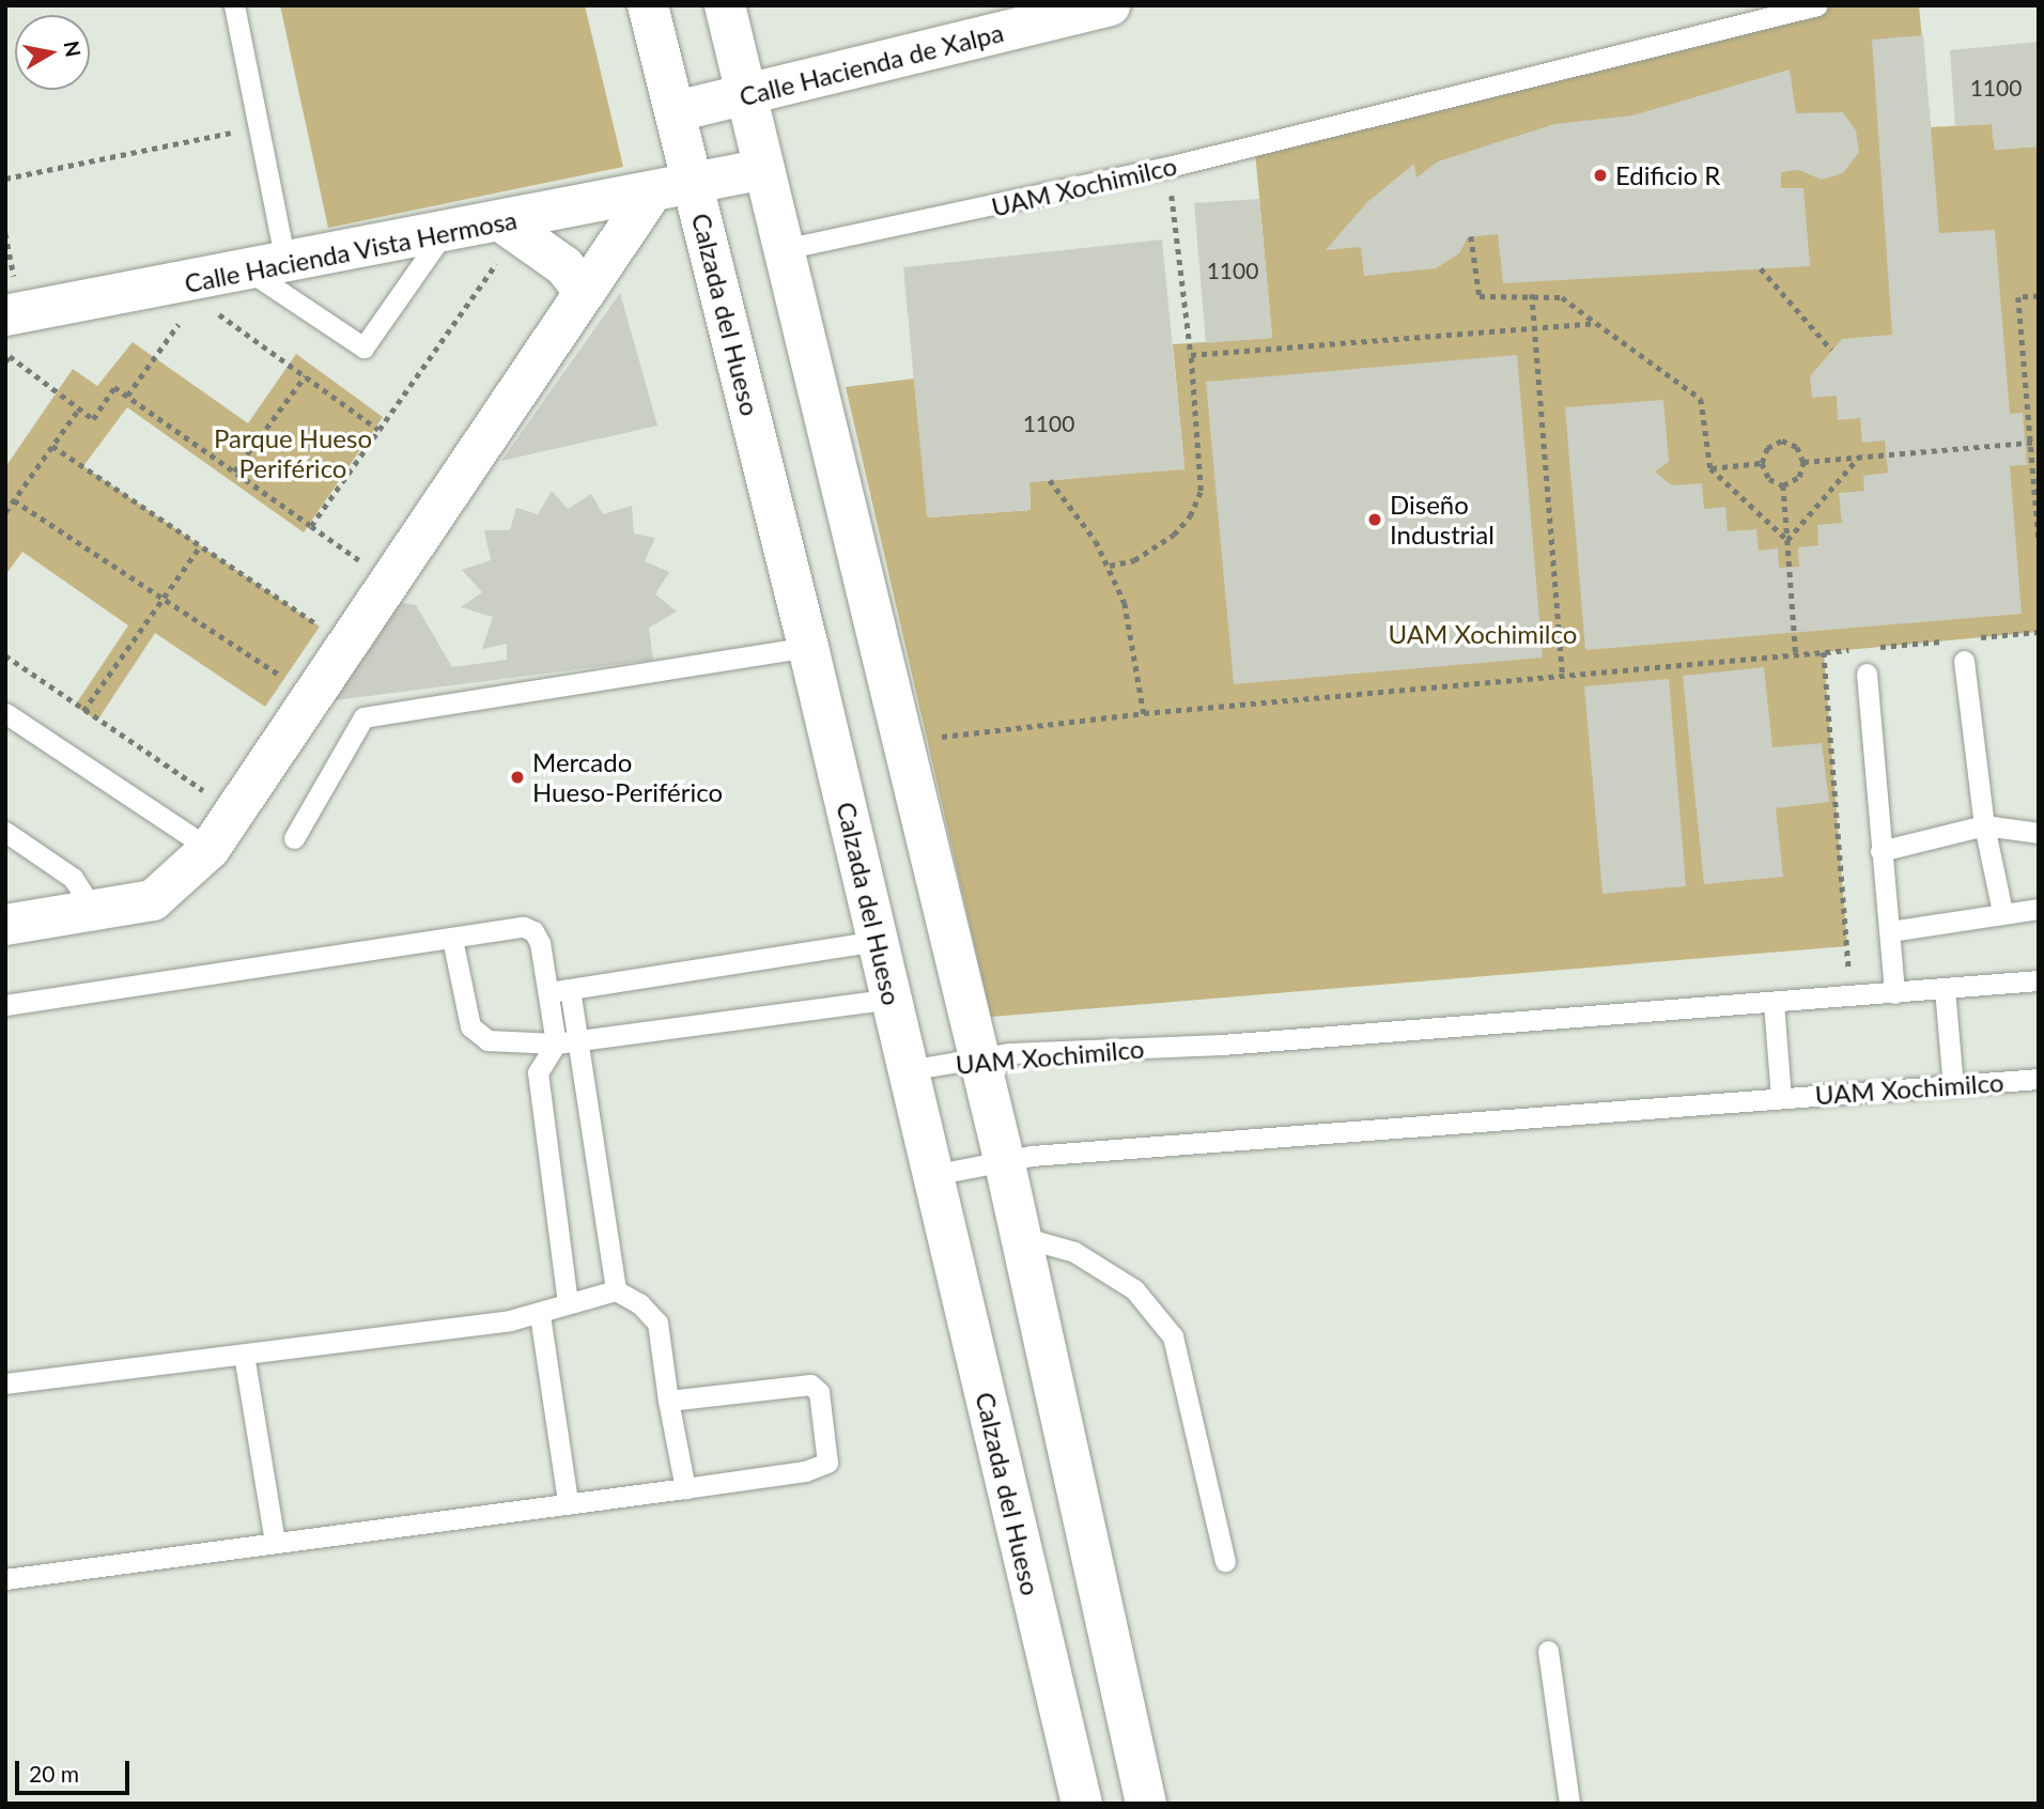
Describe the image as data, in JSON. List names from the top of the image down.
{
  "streets": {
    "main road": ["Calle Hacienda de Xalpa", "Calle Hacienda Vista Hermosa", "Calzada del Hueso"],
    "lane": ["UAM Xochimilco"]
  },
  "crossings": [
    ["Calle Hacienda de Xalpa", "Calzada del Hueso"],
    ["UAM Xochimilco", "Calzada del Hueso"],
    ["Calle Hacienda Vista Hermosa", "Calzada del Hueso"]
  ],
  "parks": ["Parque Hueso Periférico", "UAM Xochimilco"],
  "places": ["Edificio R", "Diseño Industrial", "Mercado Hueso-Periférico"],
  "house_numbers": ["1100", "1100", "1100"],
  "scale_bar": "20 m",
  "north": "right"
}
